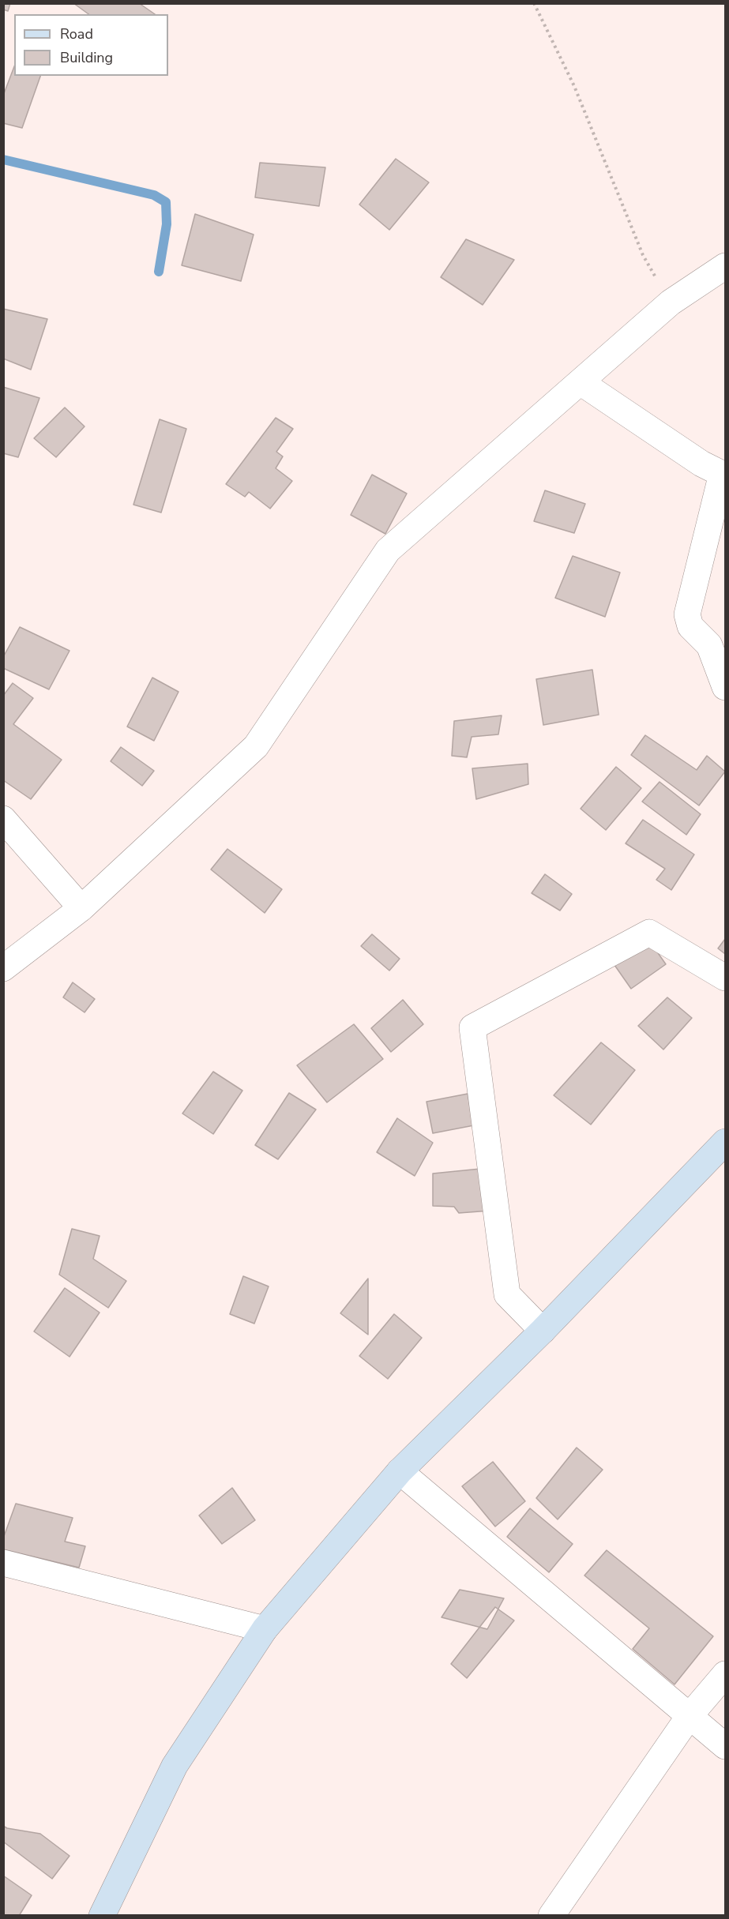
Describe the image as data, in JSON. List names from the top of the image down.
{
  "legend": ["Road", "Building"]
}
